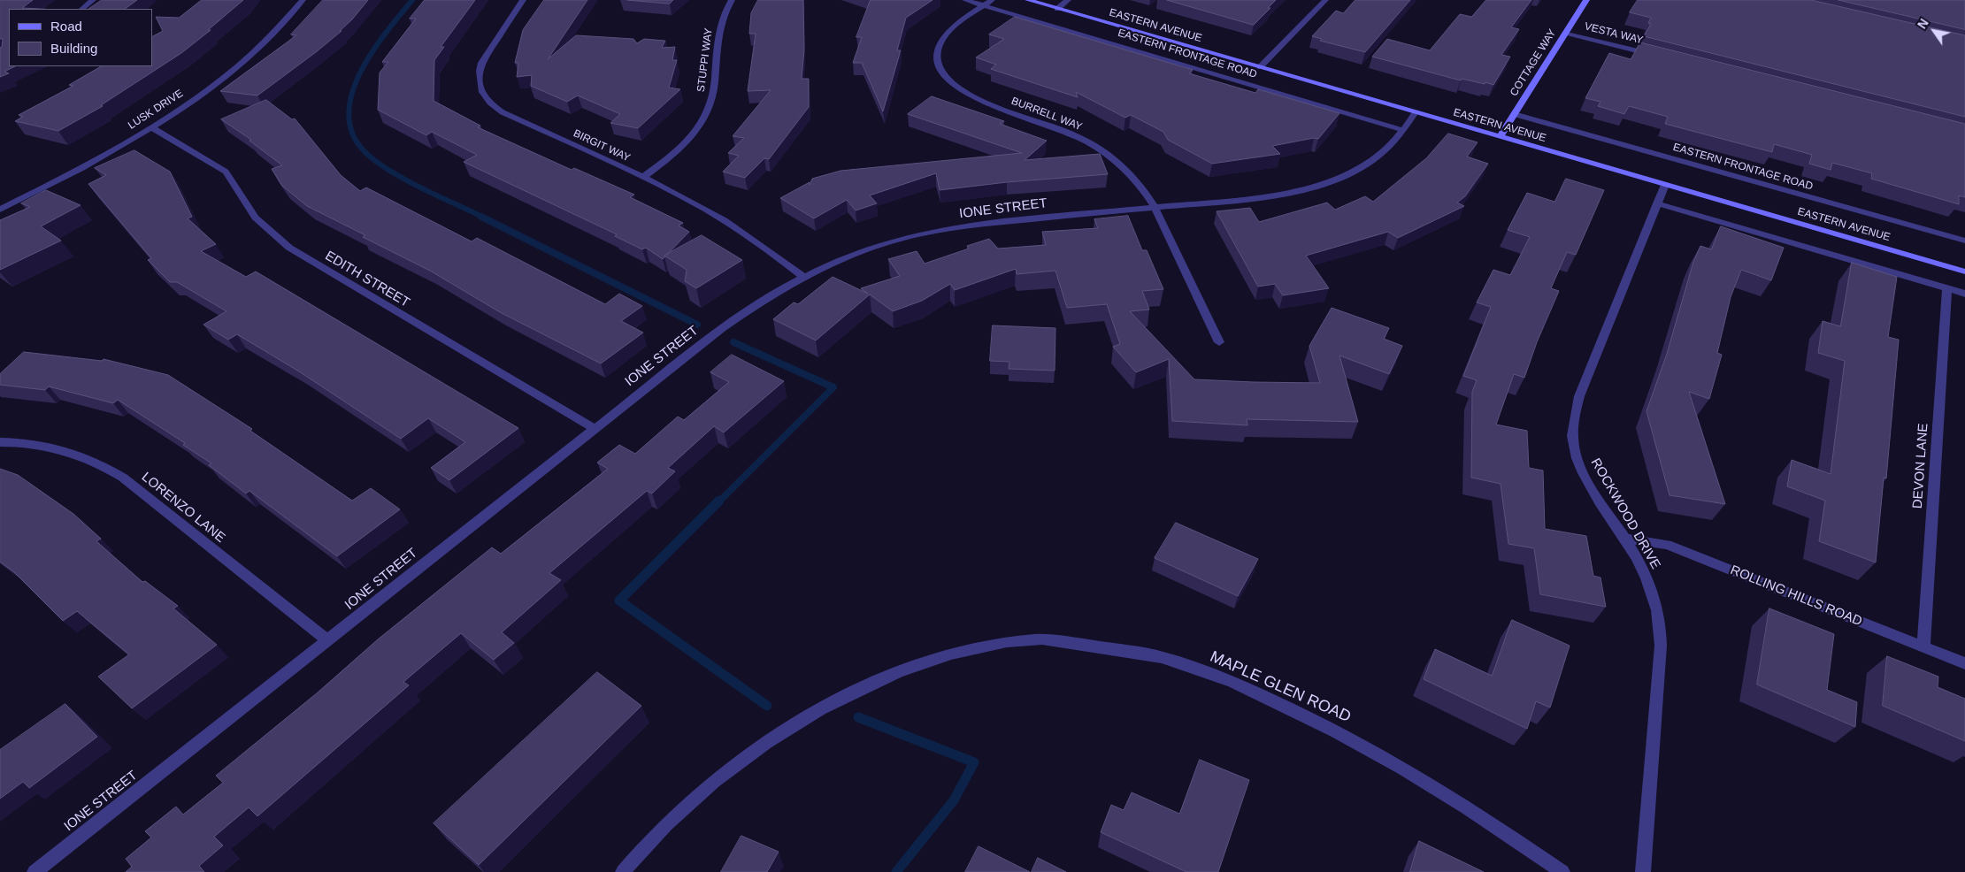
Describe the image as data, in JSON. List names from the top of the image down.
{
  "streets": {
    "main road": ["EASTERN AVENUE", "COTTAGE WAY"],
    "street": [
      "VESTA WAY",
      "EASTERN FRONTAGE ROAD",
      "STUPPI WAY",
      "LUSK DRIVE",
      "BURRELL WAY",
      "BIRGIT WAY",
      "IONE STREET",
      "EDITH STREET",
      "DEVON LANE",
      "LORENZO LANE",
      "ROCKWOOD DRIVE",
      "ROLLING HILLS ROAD",
      "MAPLE GLEN ROAD"
    ]
  },
  "crossings": [
    ["EASTERN AVENUE", "COTTAGE WAY"],
    ["EASTERN AVENUE", "IONE STREET"],
    ["EASTERN AVENUE", "ROCKWOOD DRIVE"],
    ["VESTA WAY", "COTTAGE WAY"],
    ["EASTERN FRONTAGE ROAD", "COTTAGE WAY"],
    ["EASTERN FRONTAGE ROAD", "BURRELL WAY"],
    ["EASTERN FRONTAGE ROAD", "IONE STREET"],
    ["STUPPI WAY", "BIRGIT WAY"],
    ["LUSK DRIVE", "EDITH STREET"],
    ["BURRELL WAY", "IONE STREET"],
    ["BIRGIT WAY", "IONE STREET"],
    ["IONE STREET", "EDITH STREET"],
    ["IONE STREET", "LORENZO LANE"],
    ["DEVON LANE", "ROLLING HILLS ROAD"],
    ["ROCKWOOD DRIVE", "ROLLING HILLS ROAD"]
  ],
  "legend": ["Road", "Building"],
  "north": "top left"
}
